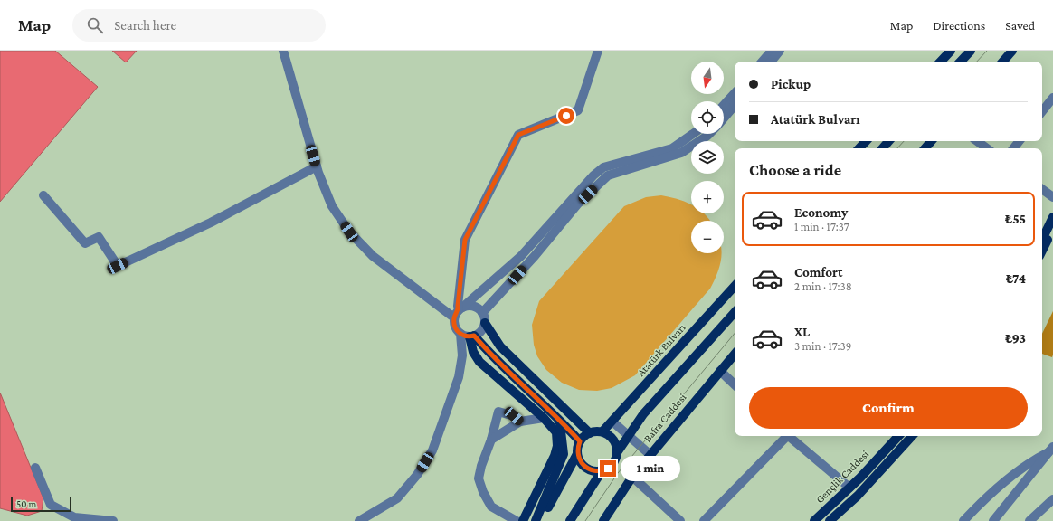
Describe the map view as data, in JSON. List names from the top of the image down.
{
  "streets": {
    "main road": ["Atatürk Bulvarı", "Bafra Caddesi", "Gençlik Caddesi"]
  },
  "scale_bar": "50 m",
  "north": "bottom",
  "page": {
    "header": "Map",
    "search": "Search here",
    "nav": ["Map", "Directions", "Saved"],
    "map_buttons": ["+", "−"],
    "banner": ["Pickup", "Atatürk Bulvarı"],
    "heading": "Choose a ride",
    "list": [
      {
        "name": "Economy",
        "note": "1 min · 17:37",
        "value": "₺55"
      },
      {
        "name": "Comfort",
        "note": "2 min · 17:38",
        "value": "₺74"
      },
      {
        "name": "XL",
        "note": "3 min · 17:39",
        "value": "₺93"
      }
    ],
    "buttons": "Confirm",
    "bubble": "1 min",
    "scale": "50 m"
  }
}
